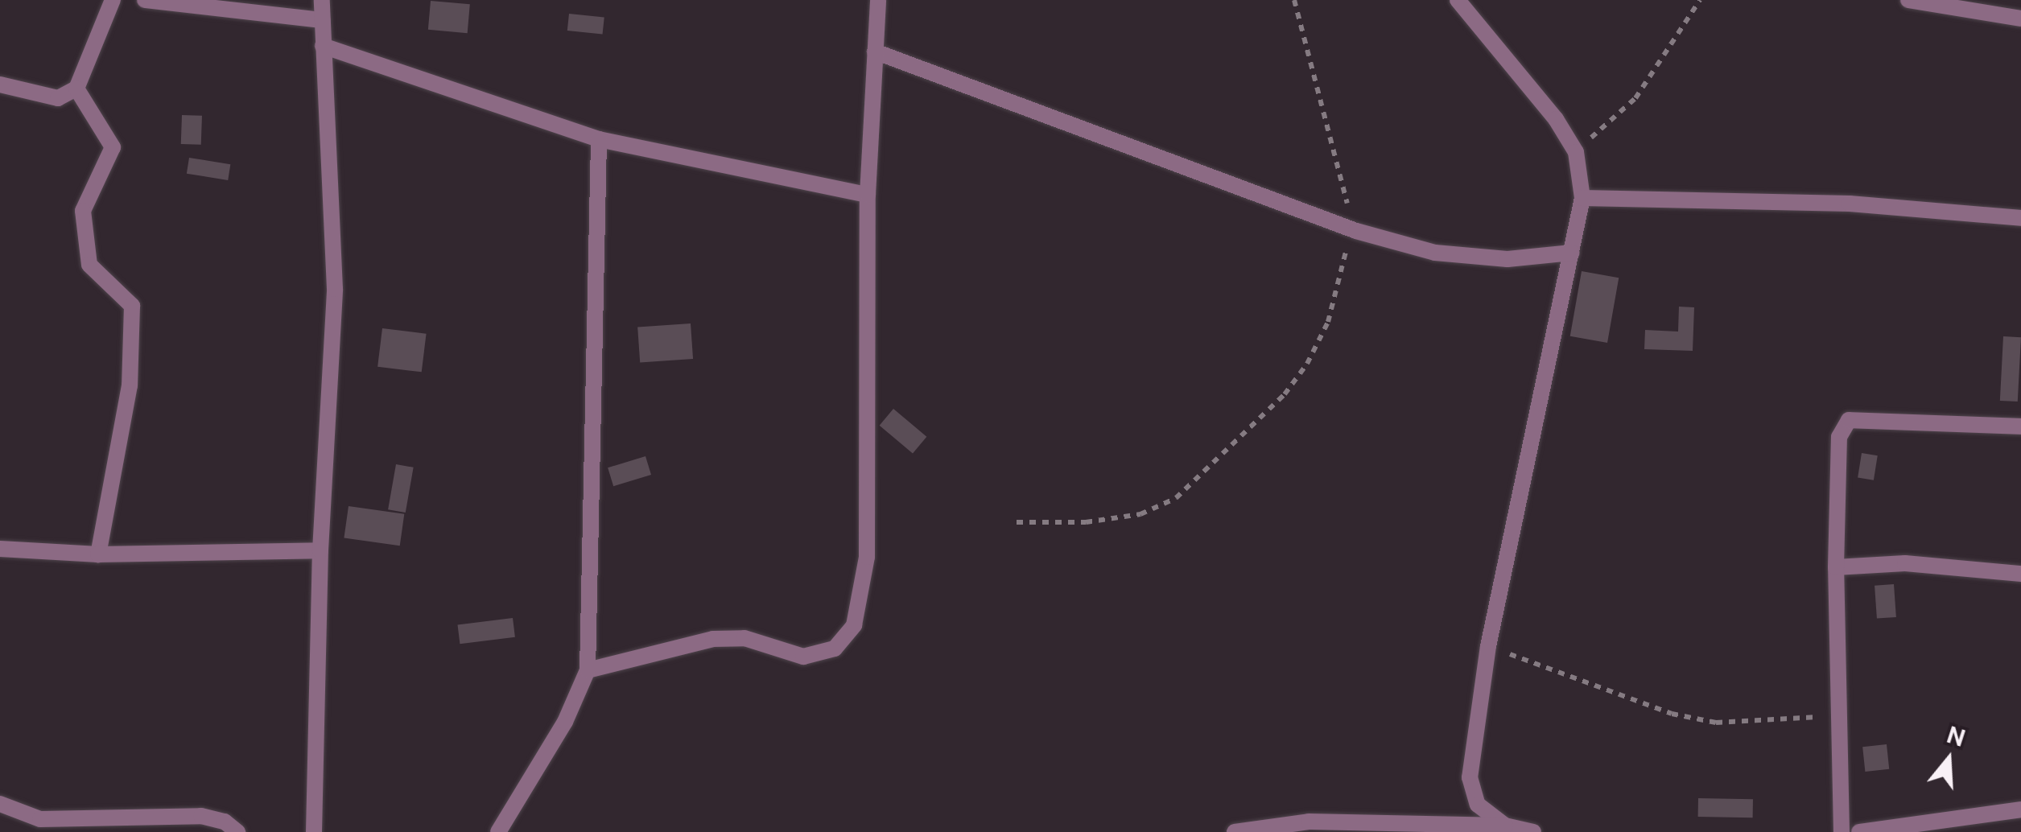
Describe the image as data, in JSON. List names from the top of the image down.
{
  "north": "top"
}
